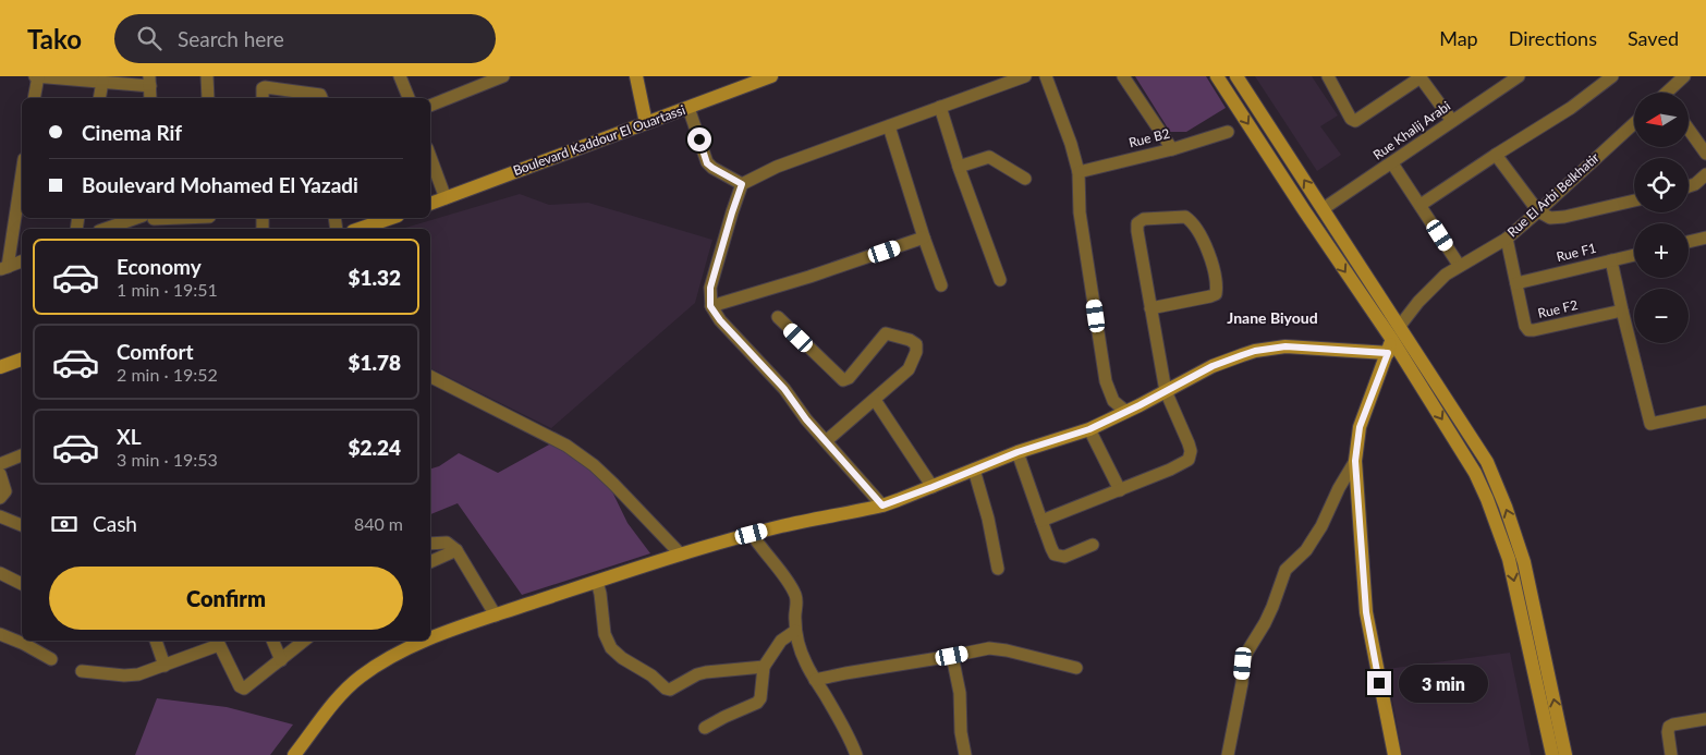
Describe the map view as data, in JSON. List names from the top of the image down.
{
  "streets": {
    "main road": ["Boulevard Kaddour El Ouartassi", "Rue El Arbi Belkhatir"],
    "street": [
      "Rue Khalij Arabi",
      "Rue B2",
      "Rue F1",
      "Rue F2"
    ]
  },
  "crossings": [
    ["Rue El Arbi Belkhatir", "Rue F2"],
    ["Rue F1", "Rue F2"]
  ],
  "districts": ["Jnane Biyoud"],
  "north": "left",
  "page": {
    "header": "Tako",
    "search": "Search here",
    "nav": ["Map", "Directions", "Saved"],
    "map_buttons": ["+", "−"],
    "banner": ["Cinema Rif", "Boulevard Mohamed El Yazadi"],
    "list": [
      {
        "name": "Economy",
        "note": "1 min · 19:51",
        "value": "$1.32"
      },
      {
        "name": "Comfort",
        "note": "2 min · 19:52",
        "value": "$1.78"
      },
      {
        "name": "XL",
        "note": "3 min · 19:53",
        "value": "$2.24"
      }
    ],
    "pay": ["Cash", "840 m"],
    "buttons": "Confirm",
    "bubble": "3 min"
  }
}
